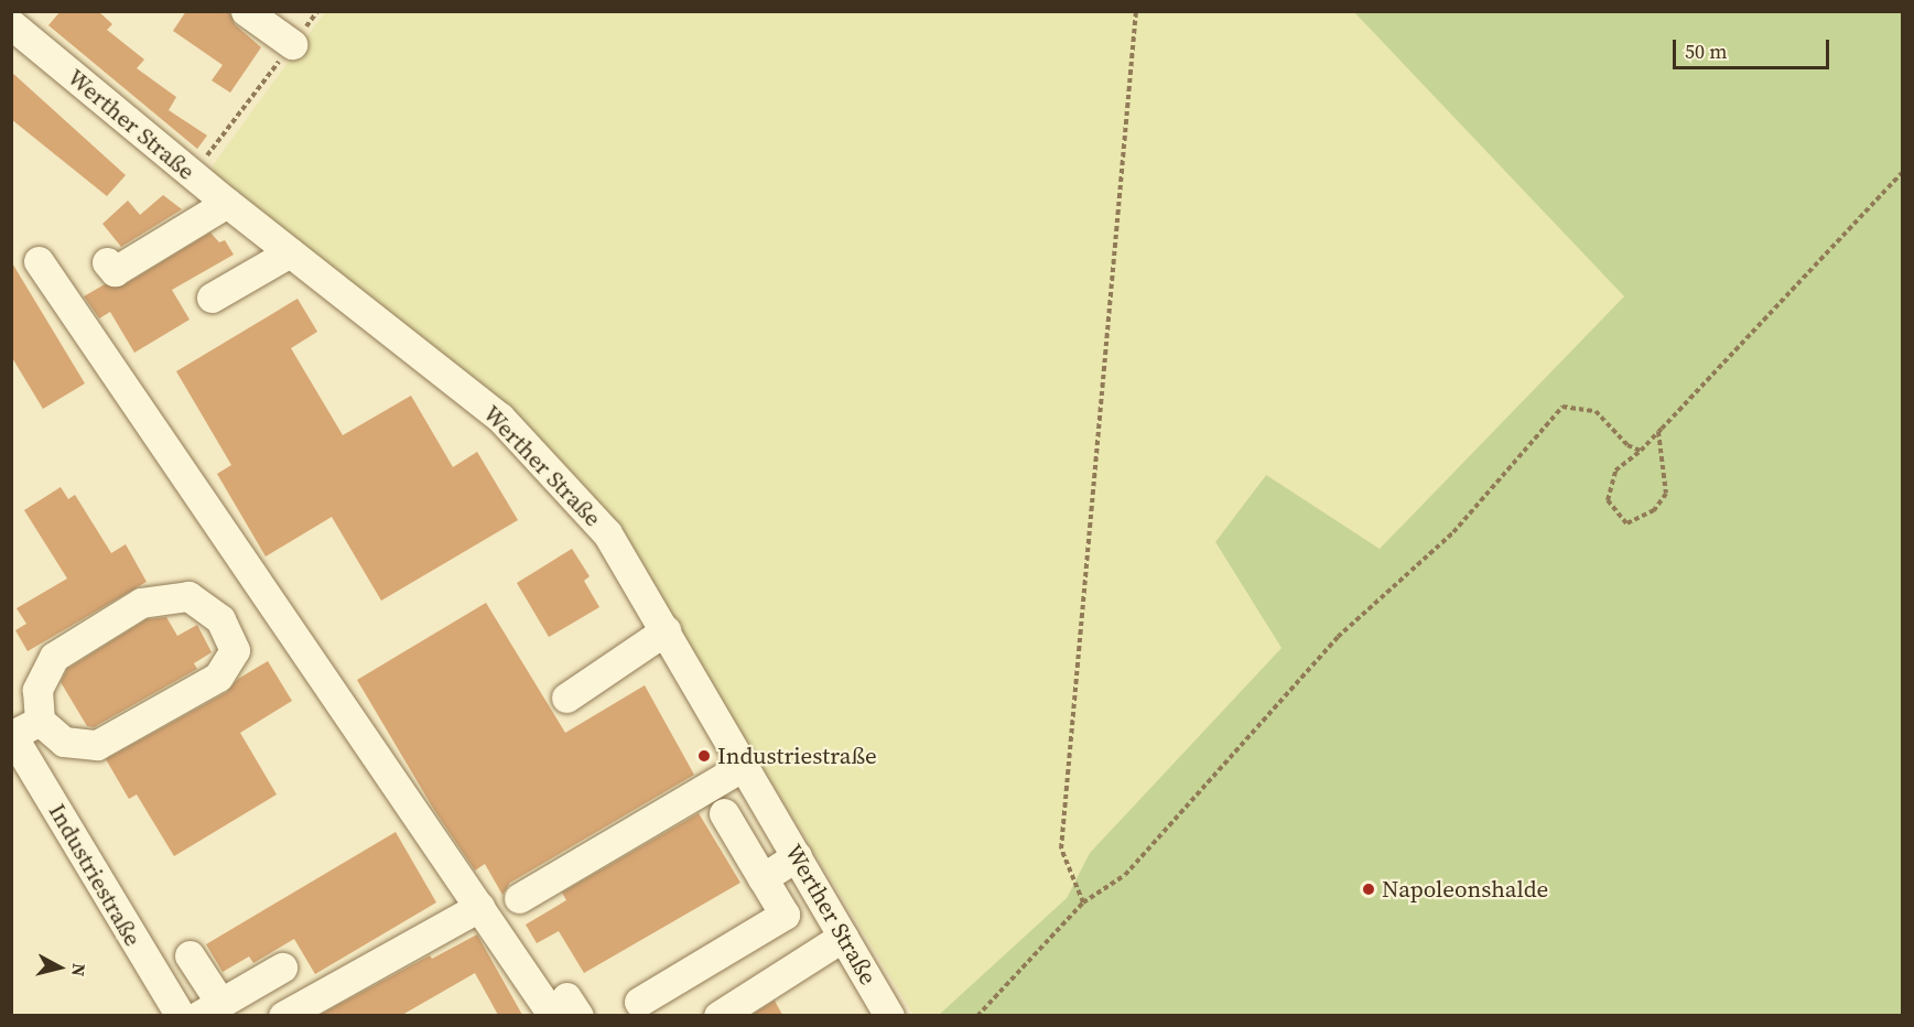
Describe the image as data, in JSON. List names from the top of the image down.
{
  "streets": {
    "street": ["Werther Straße", "Industriestraße"]
  },
  "places": ["Industriestraße", "Napoleonshalde"],
  "scale_bar": "50 m",
  "north": "right"
}
